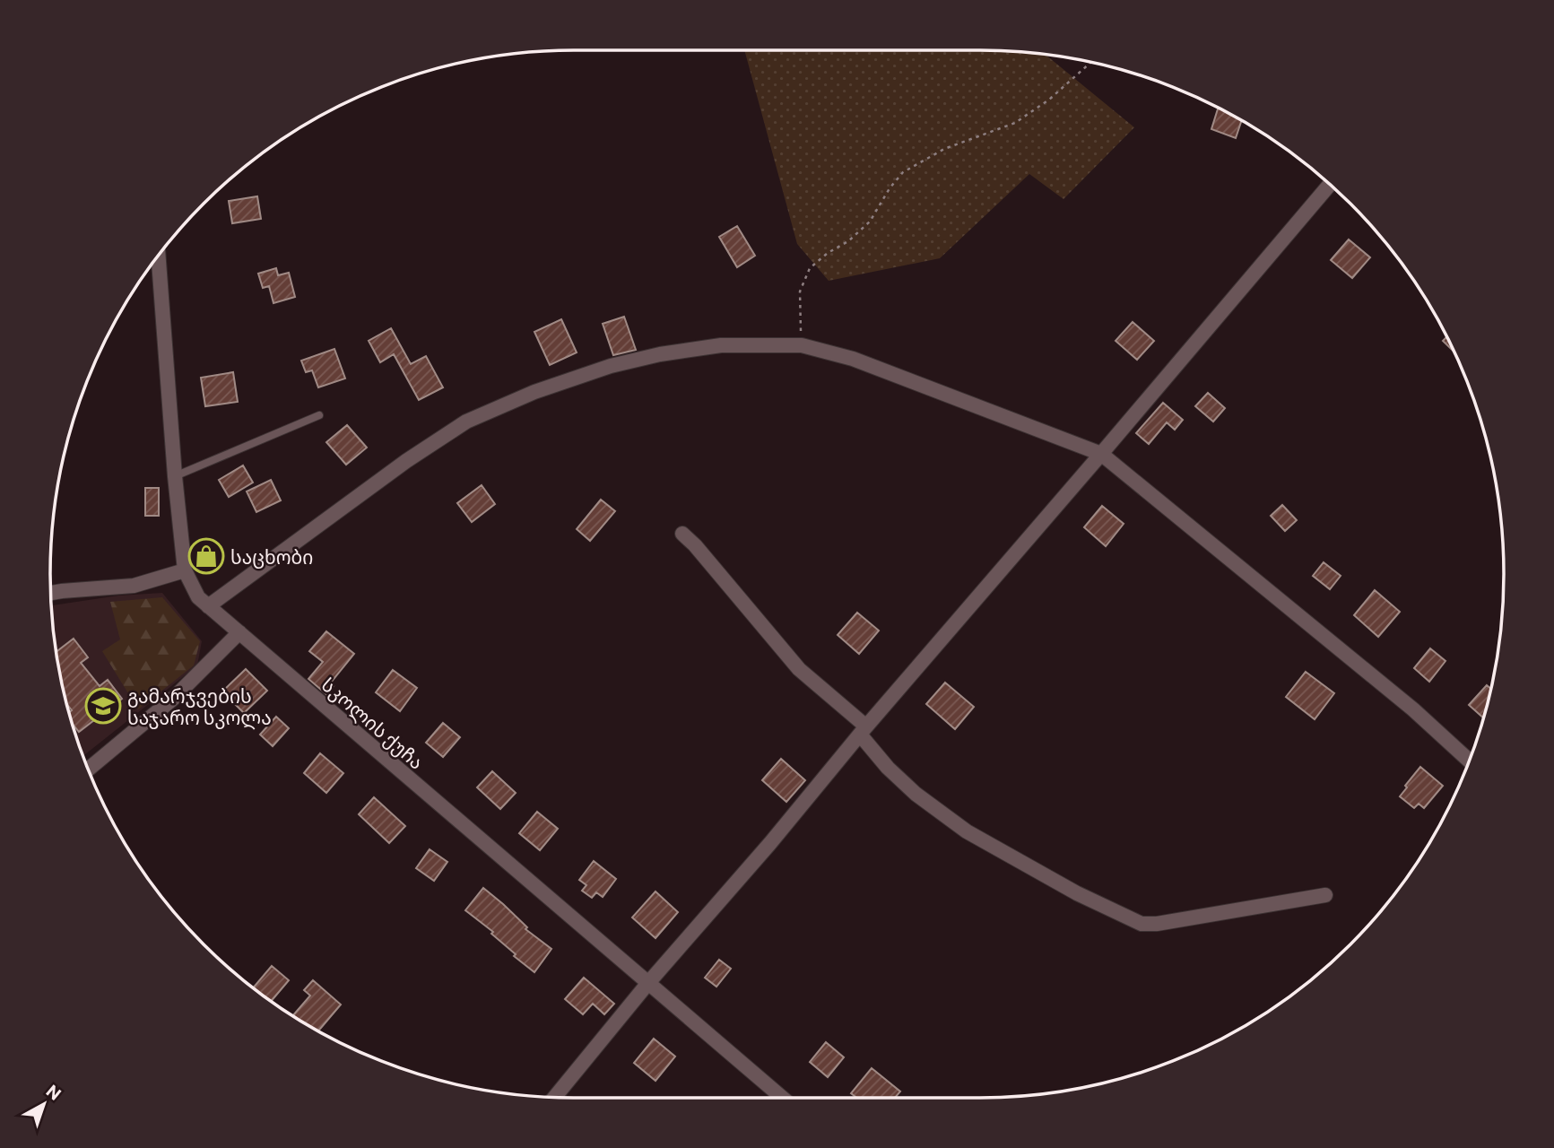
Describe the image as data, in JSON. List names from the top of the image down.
{
  "streets": {
    "street": ["სკოლის ქუჩა"]
  },
  "places": {
    "shop": ["საცხობი"],
    "school or university": ["გამარჯვების საჯარო სკოლა"]
  },
  "north": "top right"
}
